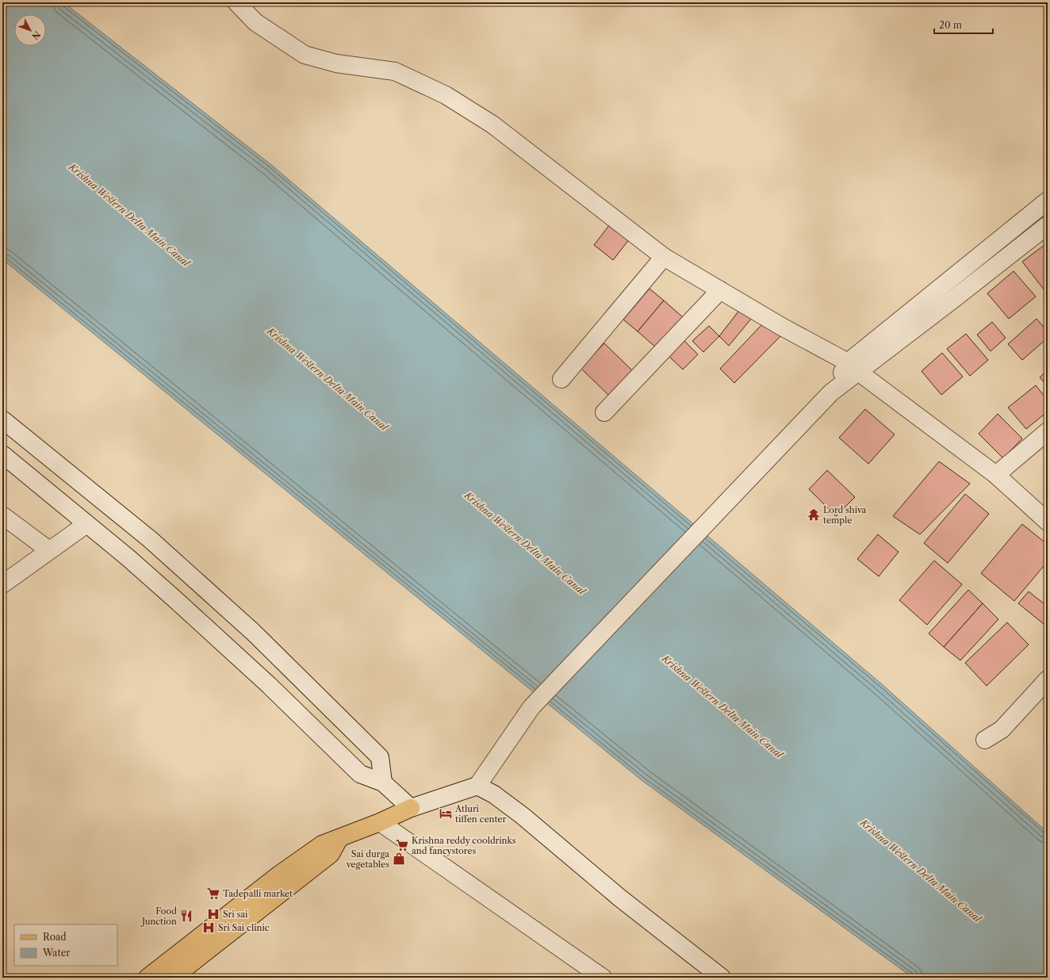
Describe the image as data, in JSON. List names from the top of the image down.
{
  "water": ["Krishna Western Delta Main Canal"],
  "places": {
    "temple": ["Lord shiva temple"],
    "hotel": ["Atluri tiffen center"],
    "supermarket": ["Krishna reddy cooldrinks and fancystores", "Tadepalli market"],
    "shop": ["Sai durga vegetables"],
    "hospital": ["Sri sai", "Sri Sai clinic"],
    "restaurant": ["Food Junction"]
  },
  "legend": ["Road", "Water"],
  "scale_bar": "20 m",
  "north": "bottom right"
}
